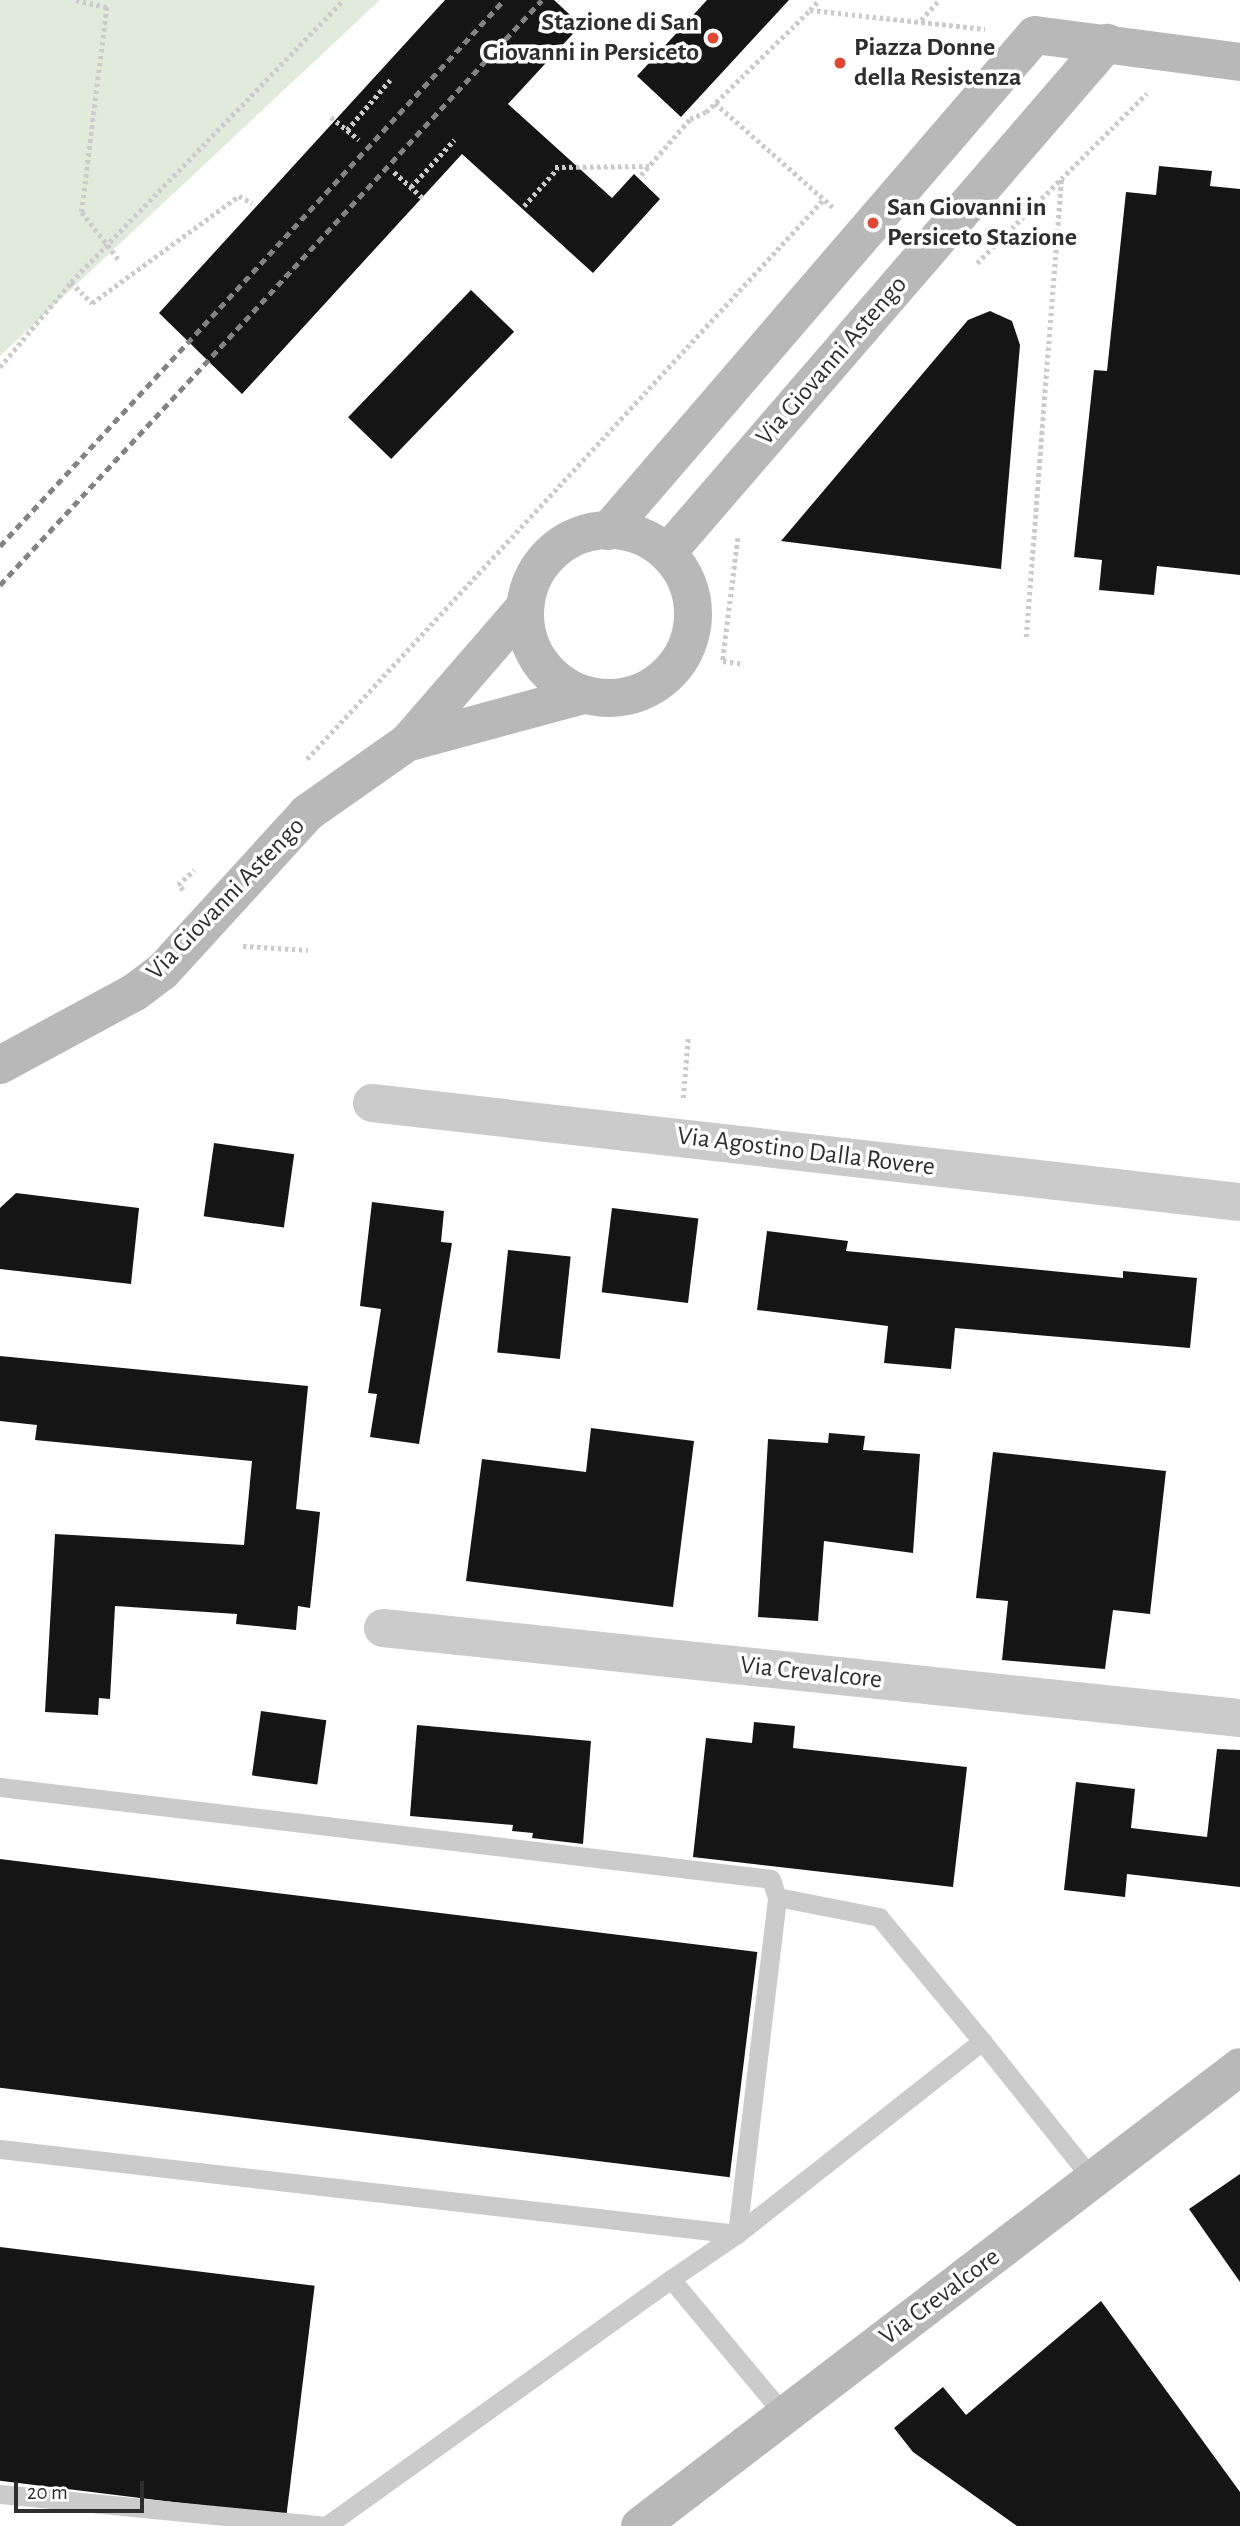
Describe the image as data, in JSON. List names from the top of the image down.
{
  "streets": {
    "street": ["Via Giovanni Astengo", "Via Agostino Dalla Rovere", "Via Crevalcore"]
  },
  "places": ["Stazione di San Giovanni in Persiceto", "Piazza Donne della Resistenza", "San Giovanni in Persiceto Stazione"],
  "scale_bar": "20 m"
}
